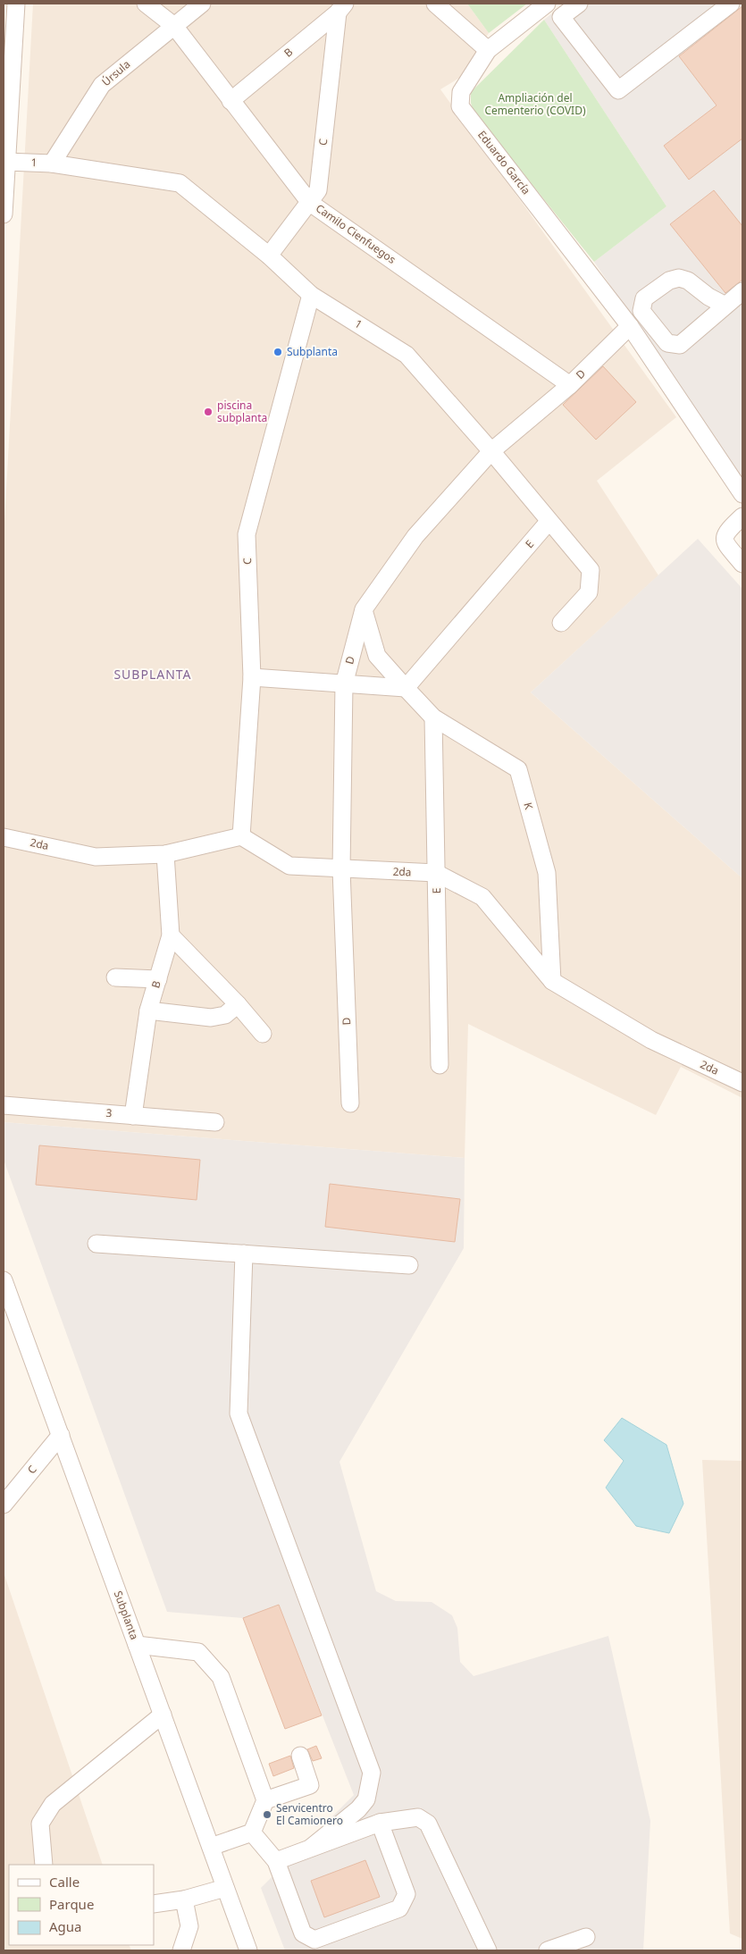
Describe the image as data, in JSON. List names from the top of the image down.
{
  "streets": {
    "street": [
      "B",
      "Úrsula",
      "C",
      "1",
      "Eduardo García",
      "Camilo Cienfuegos",
      "D",
      "E",
      "K",
      "2da",
      "3",
      "Subplanta"
    ]
  },
  "crossings": [
    ["B", "C"],
    ["B", "Camilo Cienfuegos"],
    ["B", "2da"],
    ["B", "3"],
    ["Úrsula", "1"],
    ["Úrsula", "Camilo Cienfuegos"],
    ["C", "1"],
    ["C", "Camilo Cienfuegos"],
    ["C", "2da"],
    ["C", "Subplanta"],
    ["1", "D"],
    ["1", "E"],
    ["Eduardo García", "D"],
    ["Camilo Cienfuegos", "D"],
    ["D", "K"],
    ["D", "2da"],
    ["E", "K"],
    ["E", "2da"],
    ["K", "2da"]
  ],
  "districts": ["SUBPLANTA"],
  "parks": ["Ampliación del Cementerio (COVID)"],
  "places": ["Subplanta", "piscina subplanta", "Servicentro El Camionero"],
  "legend": ["Calle", "Parque", "Agua"]
}
